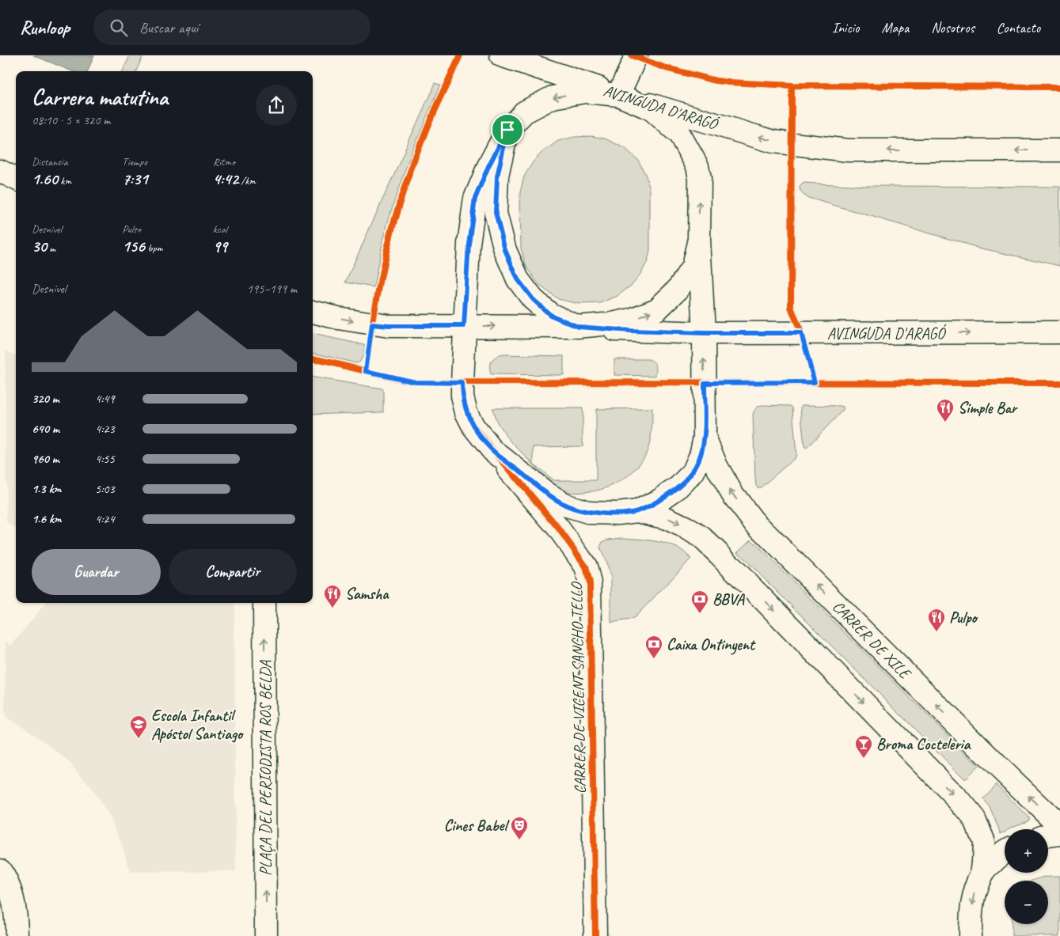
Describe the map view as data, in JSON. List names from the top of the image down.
{
  "streets": {
    "main road": [
      "AVINGUDA D'ARAGÓ",
      "CARRER DE XILE",
      "CARRER DE VICENT SANCHO TELLO",
      "PLAÇA DEL PERIODISTA ROS BELDA"
    ]
  },
  "one_way": ["PLAÇA DEL PERIODISTA ROS BELDA"],
  "places": {
    "restaurant": ["Simple Bar", "Samsha", "Pulpo"],
    "bank": ["BBVA", "Caixa Ontinyent"],
    "school or university": ["Escola Infantil Apóstol Santiago"],
    "bar": ["Broma Cocteleria"],
    "theatre": ["Cines Babel"]
  },
  "page": {
    "header": "Runloop",
    "search": "Buscar aquí",
    "nav": [
      "Inicio",
      "Mapa",
      "Nosotros",
      "Contacto"
    ],
    "heading": ["Carrera matutina", "08:10 · 5 × 320 m"],
    "stats": [
      ["Distancia", "1.60 km"],
      ["Tiempo", "7:31"],
      ["Ritmo", "4:42 /km"],
      ["Desnivel", "30 m"],
      ["Pulso", "156 bpm"],
      ["kcal", "99"]
    ],
    "chart": ["Desnivel", "195–199 m"],
    "list": [
      {
        "name": "320 m",
        "note": "4:49"
      },
      {
        "name": "640 m",
        "note": "4:23"
      },
      {
        "name": "960 m",
        "note": "4:55"
      },
      {
        "name": "1.3 km",
        "note": "5:03"
      },
      {
        "name": "1.6 km",
        "note": "4:24"
      }
    ],
    "buttons": ["Guardar", "Compartir"],
    "map_buttons": ["+", "−"]
  }
}
